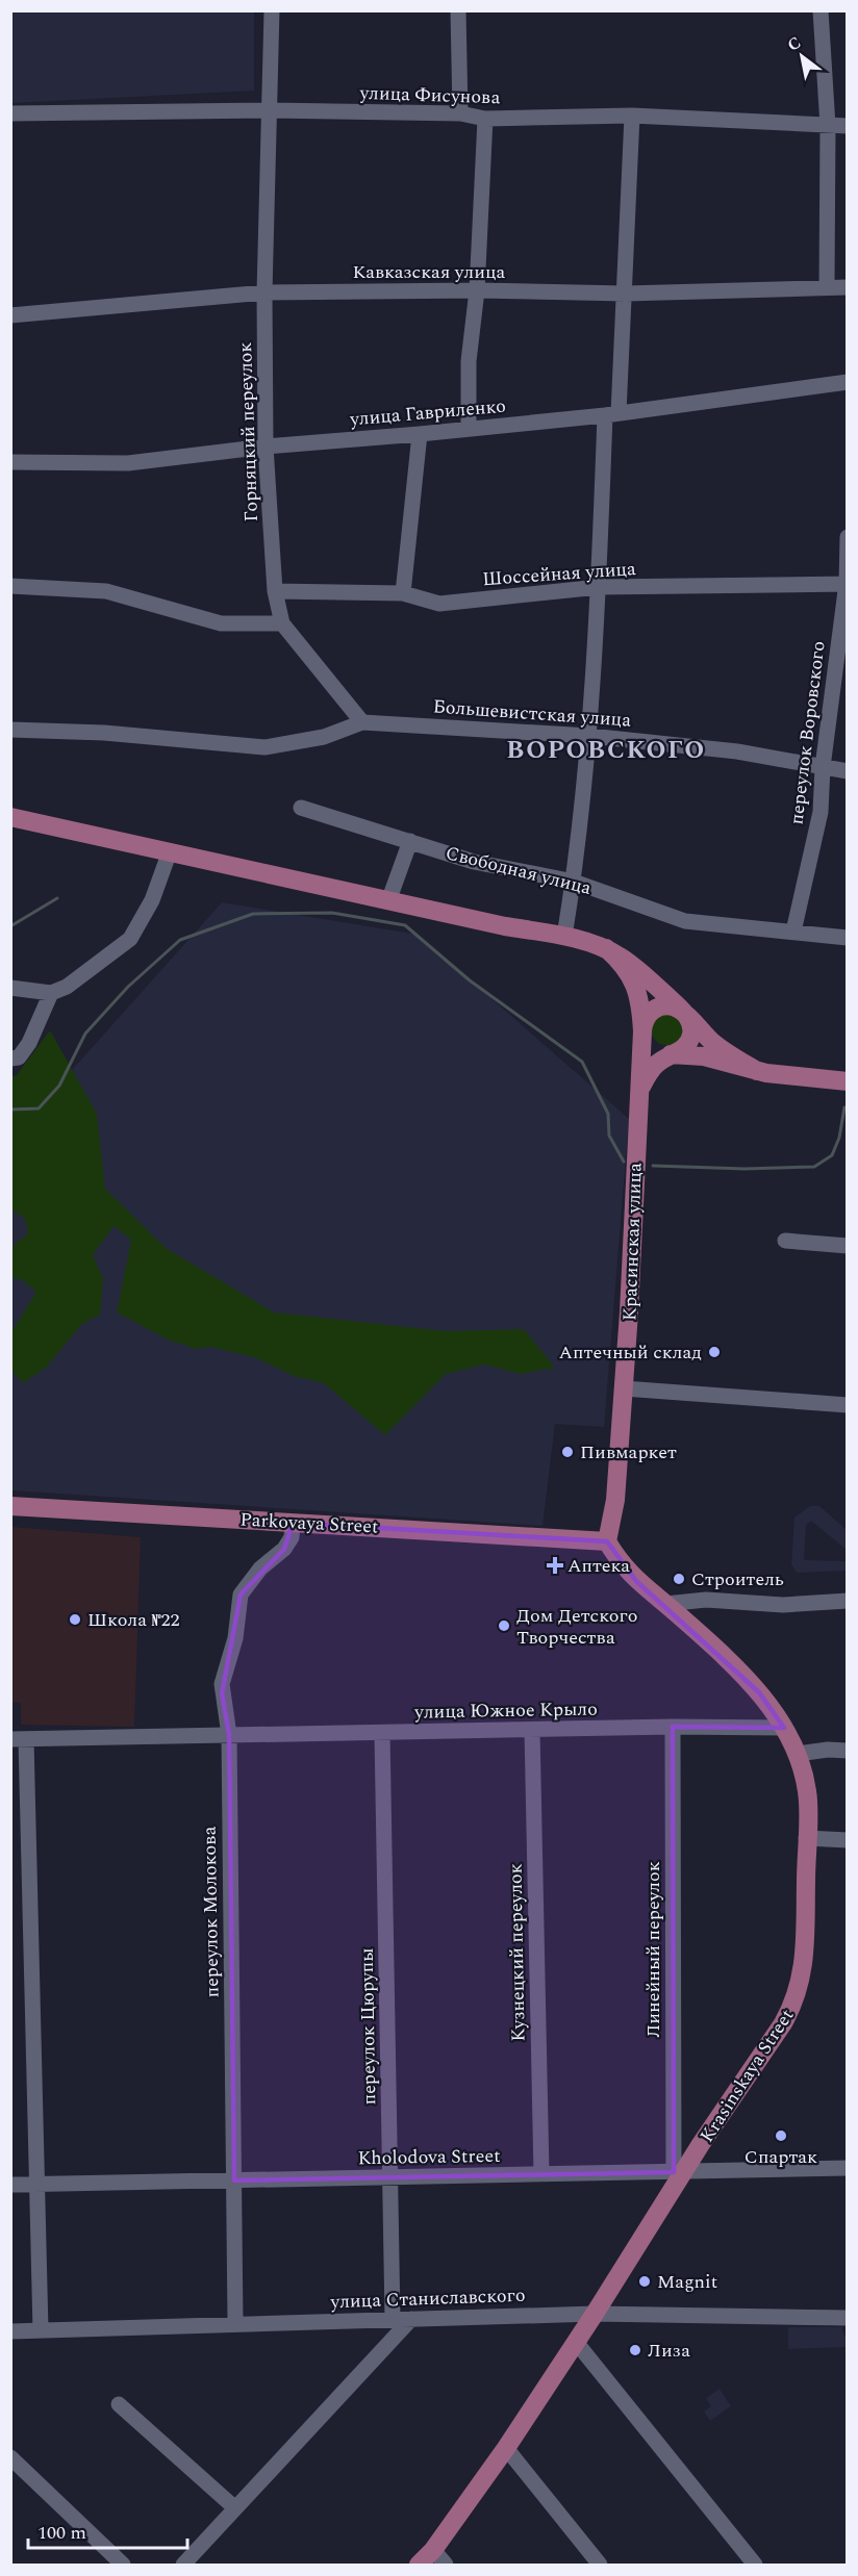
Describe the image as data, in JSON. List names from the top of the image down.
{
  "streets": {
    "main road": ["Красинская улица", "Parkovaya Street", "Krasinskaya Street"],
    "street": [
      "улица Фисунова",
      "Кавказская улица",
      "улица Гавриленко",
      "Горняцкий переулок",
      "Шоссейная улица",
      "Большевистская улица",
      "переулок Воровского",
      "Свободная улица",
      "улица Южное Крыло",
      "переулок Молокова",
      "Линейный переулок",
      "Кузнецкий переулок",
      "переулок Цюрупы",
      "Kholodova Street",
      "улица Станиславского"
    ]
  },
  "crossings": [
    ["улица Фисунова", "Горняцкий переулок"],
    ["Кавказская улица", "Горняцкий переулок"],
    ["улица Гавриленко", "Горняцкий переулок"],
    ["Горняцкий переулок", "Шоссейная улица"],
    ["Горняцкий переулок", "Большевистская улица"],
    ["Шоссейная улица", "переулок Воровского"],
    ["Большевистская улица", "переулок Воровского"],
    ["переулок Воровского", "Свободная улица"],
    ["Красинская улица", "Parkovaya Street"],
    ["Красинская улица", "Krasinskaya Street"],
    ["Parkovaya Street", "переулок Молокова"],
    ["Parkovaya Street", "Krasinskaya Street"],
    ["улица Южное Крыло", "переулок Молокова"],
    ["улица Южное Крыло", "Линейный переулок"],
    ["улица Южное Крыло", "Кузнецкий переулок"],
    ["улица Южное Крыло", "переулок Цюрупы"],
    ["улица Южное Крыло", "Krasinskaya Street"],
    ["переулок Молокова", "Kholodova Street"],
    ["переулок Молокова", "улица Станиславского"],
    ["Линейный переулок", "Krasinskaya Street"],
    ["Линейный переулок", "Kholodova Street"],
    ["Кузнецкий переулок", "Kholodova Street"],
    ["переулок Цюрупы", "Kholodova Street"],
    ["переулок Цюрупы", "улица Станиславского"],
    ["Krasinskaya Street", "Kholodova Street"],
    ["Krasinskaya Street", "улица Станиславского"]
  ],
  "districts": ["ВОРОВСКОГО"],
  "places": {
    "other": [
      "Аптечный склад",
      "Пивмаркет",
      "Строитель",
      "Школа №22",
      "Дом Детского Творчества",
      "Спартак",
      "Magnit",
      "Лиза"
    ],
    "health": ["Аптека"]
  },
  "scale_bar": "100 m",
  "north": "top left"
}
